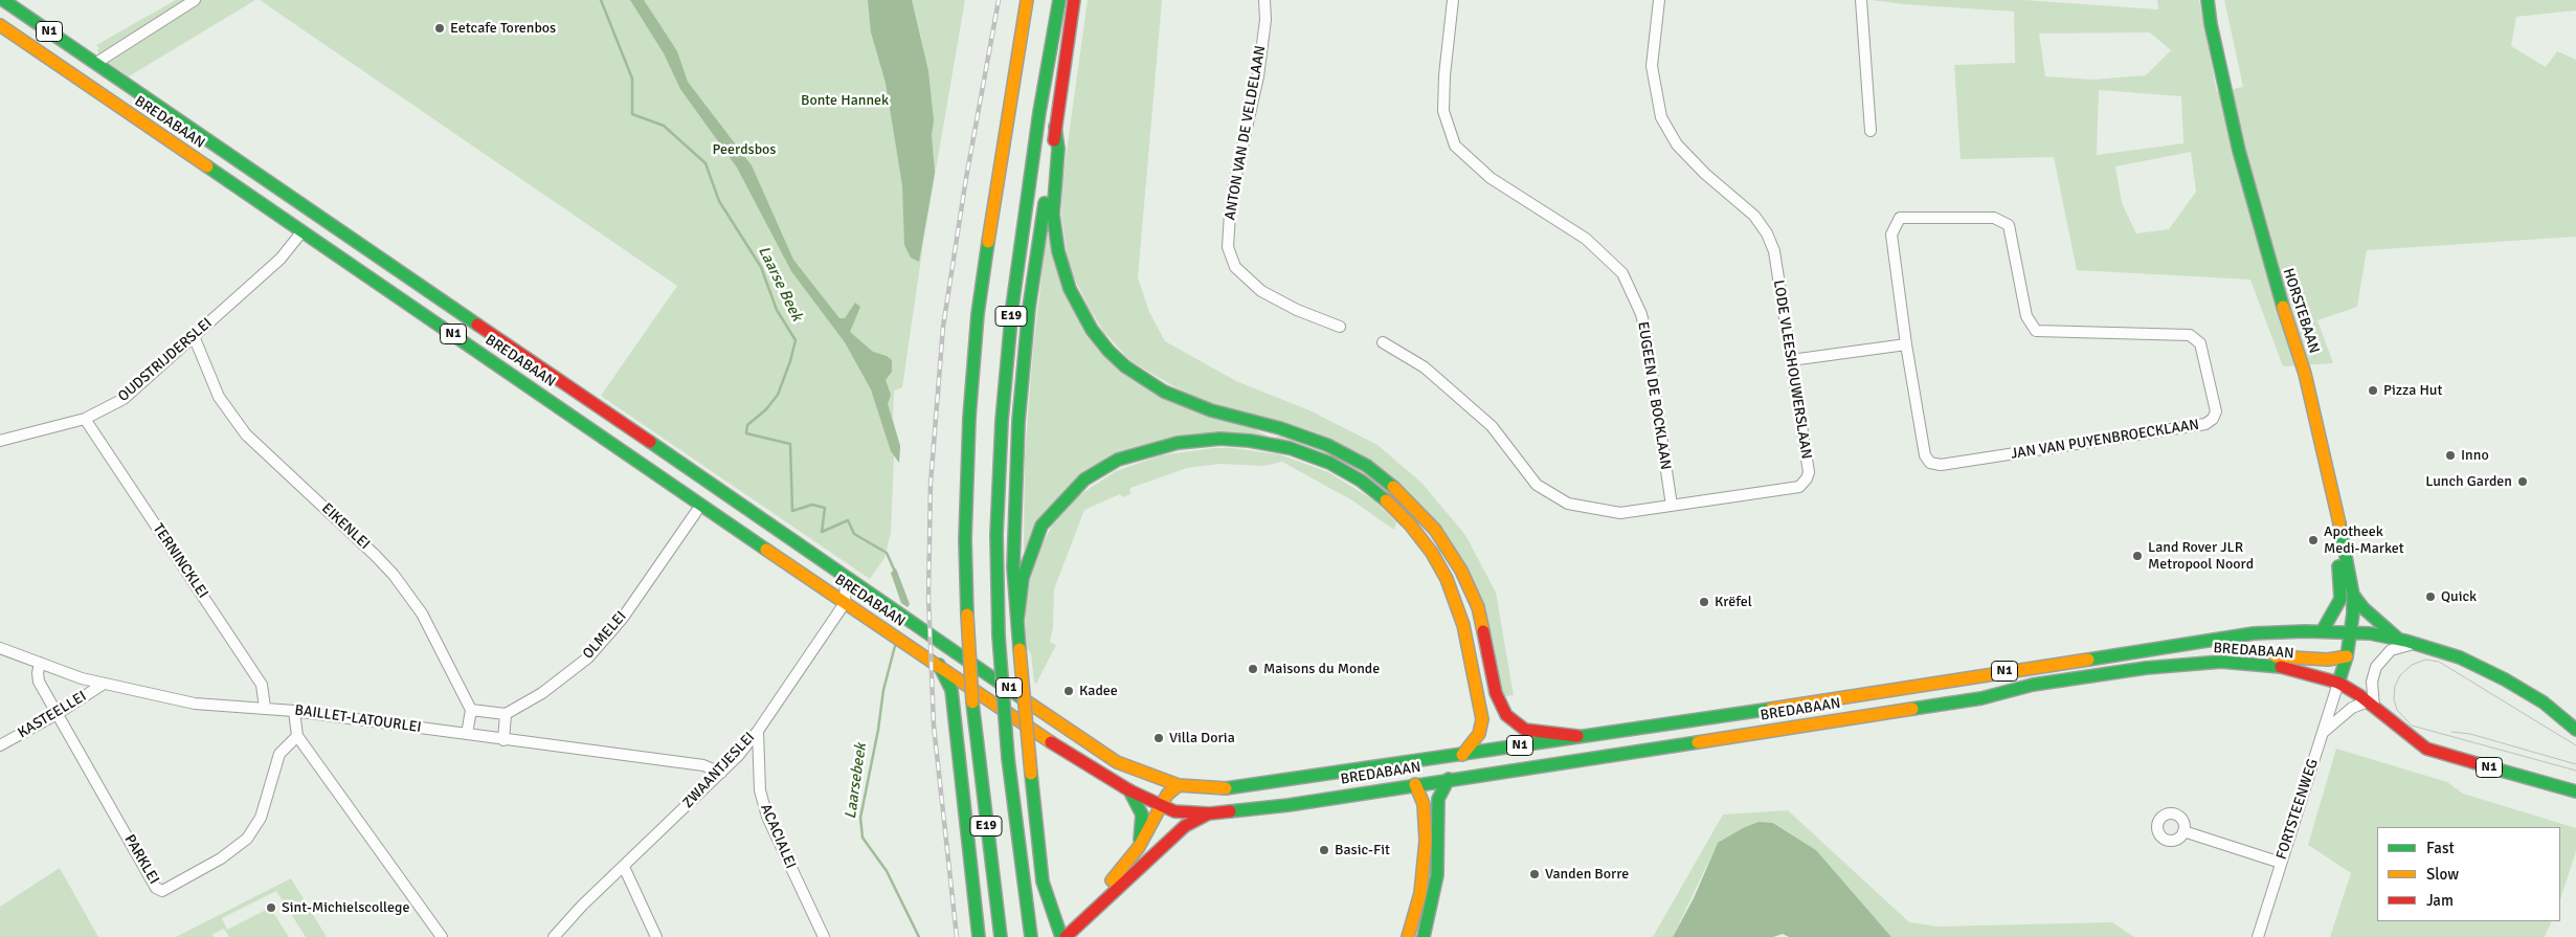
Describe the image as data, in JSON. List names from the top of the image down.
{
  "streets": {
    "main road": [
      "N1",
      "BREDABAAN",
      "HORSTEBAAN",
      "E19"
    ],
    "street": [
      "ANTON VAN DE VELDELAAN",
      "OUDSTRIJDERSLEI",
      "LODE VLEESHOUWERSLAAN",
      "EUGEEN DE BOCKLAAN",
      "JAN VAN PUYENBROECKLAAN",
      "EIKENLEI",
      "TERNINCKLEI",
      "OLMELEI",
      "KASTEELLEI",
      "BAILLET-LATOURLEI",
      "ZWAANTJESLEI",
      "FORTSTEENWEG",
      "ACACIALEI",
      "PARKLEI"
    ]
  },
  "crossings": [
    ["BREDABAAN", "HORSTEBAAN"],
    ["BREDABAAN", "OUDSTRIJDERSLEI"],
    ["BREDABAAN", "ZWAANTJESLEI"],
    ["BREDABAAN", "FORTSTEENWEG"],
    ["HORSTEBAAN", "FORTSTEENWEG"],
    ["OUDSTRIJDERSLEI", "EIKENLEI"],
    ["OUDSTRIJDERSLEI", "TERNINCKLEI"],
    ["LODE VLEESHOUWERSLAAN", "EUGEEN DE BOCKLAAN"],
    ["TERNINCKLEI", "BAILLET-LATOURLEI"],
    ["KASTEELLEI", "BAILLET-LATOURLEI"],
    ["KASTEELLEI", "PARKLEI"],
    ["BAILLET-LATOURLEI", "ZWAANTJESLEI"],
    ["BAILLET-LATOURLEI", "PARKLEI"],
    ["ZWAANTJESLEI", "ACACIALEI"]
  ],
  "water": ["Laarse Beek", "Laarsebeek"],
  "parks": ["Bonte Hannek", "Peerdsbos"],
  "places": [
    "Eetcafe Torenbos",
    "Pizza Hut",
    "Inno",
    "Lunch Garden",
    "Apotheek Medi-Market",
    "Land Rover JLR Metropool Noord",
    "Quick",
    "Krëfel",
    "Maisons du Monde",
    "Kadee",
    "Villa Doria",
    "Basic-Fit",
    "Vanden Borre",
    "Sint-Michielscollege"
  ],
  "legend": ["Fast", "Slow", "Jam"]
}
